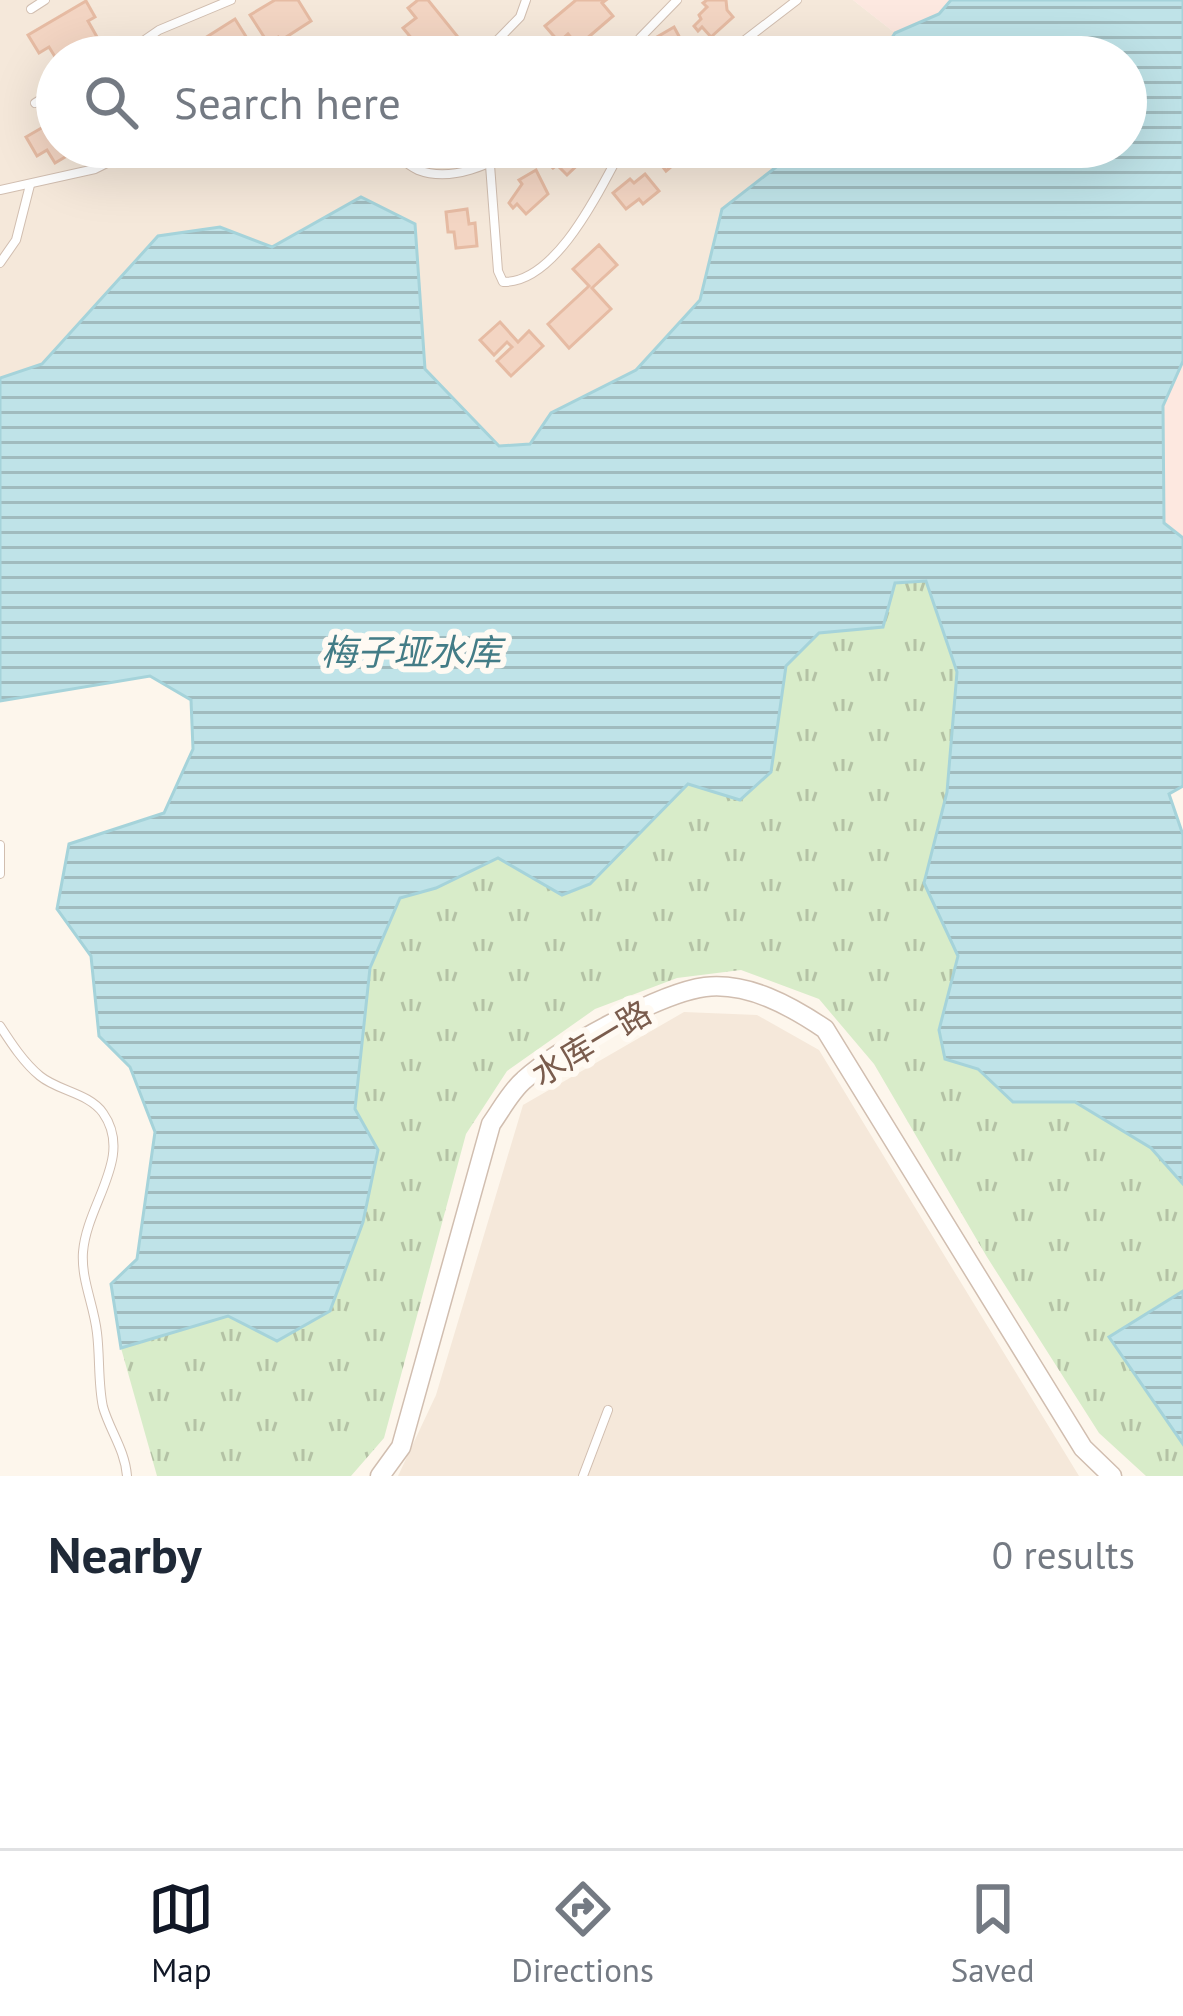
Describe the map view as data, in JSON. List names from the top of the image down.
{
  "streets": {
    "street": ["水库一路"]
  },
  "water": ["梅子垭水库"],
  "page": {
    "search": "Search here",
    "heading": ["Nearby", "0 results"],
    "nav": ["Map", "Directions", "Saved"]
  }
}
